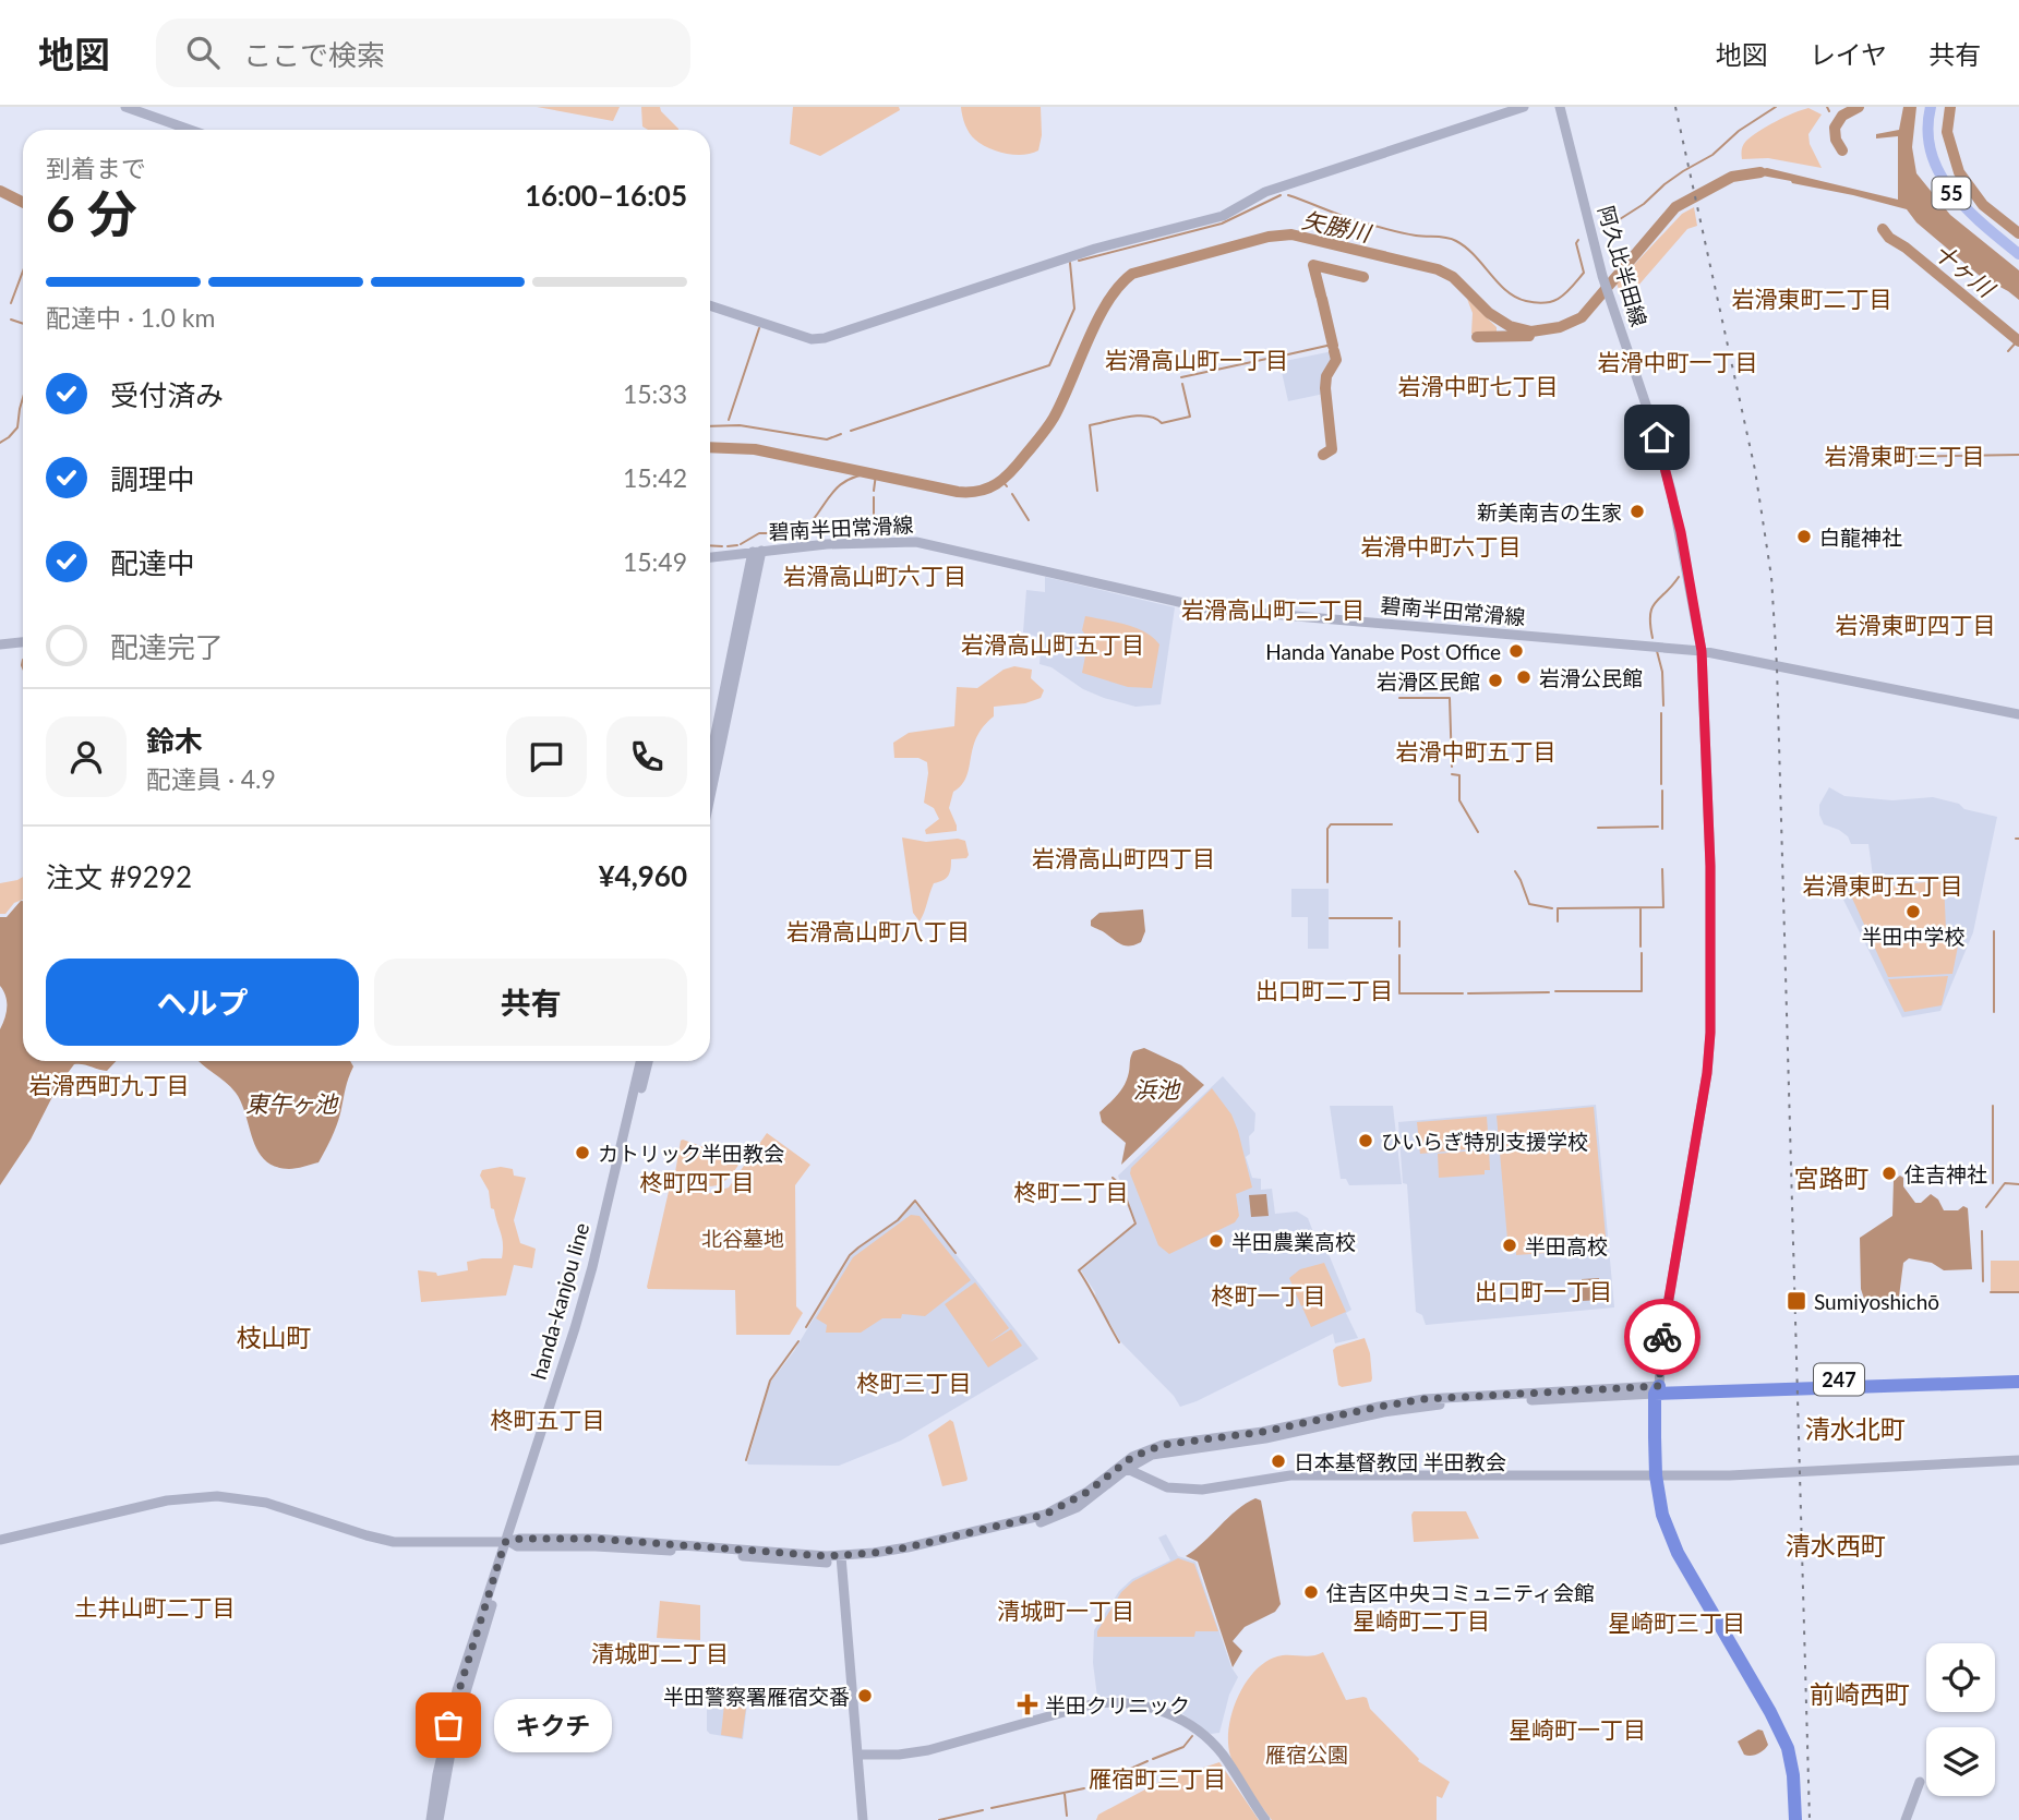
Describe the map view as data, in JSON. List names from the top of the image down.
{
  "streets": {
    "highway": ["247"],
    "main road": [
      "55",
      "阿久比半田線",
      "碧南半田常滑線",
      "handa-kanjou line"
    ]
  },
  "crossings": [
    ["阿久比半田線", "碧南半田常滑線"],
    ["阿久比半田線", "247"]
  ],
  "districts": [
    "岩滑東町二丁目",
    "岩滑高山町一丁目",
    "岩滑中町一丁目",
    "岩滑中町七丁目",
    "岩滑東町三丁目",
    "岩滑中町六丁目",
    "岩滑高山町六丁目",
    "岩滑高山町二丁目",
    "岩滑東町四丁目",
    "岩滑高山町五丁目",
    "岩滑中町五丁目",
    "岩滑高山町四丁目",
    "岩滑東町五丁目",
    "岩滑高山町八丁目",
    "出口町二丁目",
    "岩滑西町九丁目",
    "宮路町",
    "柊町四丁目",
    "柊町二丁目",
    "出口町一丁目",
    "柊町一丁目",
    "枝山町",
    "柊町三丁目",
    "柊町五丁目",
    "清水北町",
    "清水西町",
    "土井山町二丁目",
    "清城町一丁目",
    "星崎町二丁目",
    "星崎町三丁目",
    "清城町二丁目",
    "前崎西町",
    "星崎町一丁目",
    "雁宿町三丁目"
  ],
  "water": [
    "矢勝川",
    "十ヶ川",
    "浜池",
    "東午ヶ池"
  ],
  "parks": ["北谷墓地", "雁宿公園"],
  "places": {
    "other": [
      "新美南吉の生家",
      "白龍神社",
      "Handa Yanabe Post Office",
      "岩滑公民館",
      "岩滑区民館",
      "半田中学校",
      "ひいらぎ特別支援学校",
      "カトリック半田教会",
      "住吉神社",
      "半田農業高校",
      "半田高校",
      "日本基督教団 半田教会",
      "住吉区中央コミュニティ会館",
      "半田警察署雁宿交番",
      "キクチ"
    ],
    "transit": ["Sumiyoshichō"],
    "health": ["半田クリニック"]
  },
  "page": {
    "header": "地図",
    "search": "ここで検索",
    "nav": ["地図", "レイヤ", "共有"],
    "heading": ["6 分", "到着まで", "16:00–16:05"],
    "panel": [
      "鈴木",
      "配達員 · 4.9",
      "注文 #9292",
      "¥4,960"
    ],
    "bar": "配達中 · 1.0 km",
    "list": [
      ["受付済み", "15:33"],
      ["調理中", "15:42"],
      ["配達中", "15:49"],
      "配達完了"
    ],
    "buttons": ["ヘルプ", "共有"],
    "bubble": "キクチ"
  }
}
